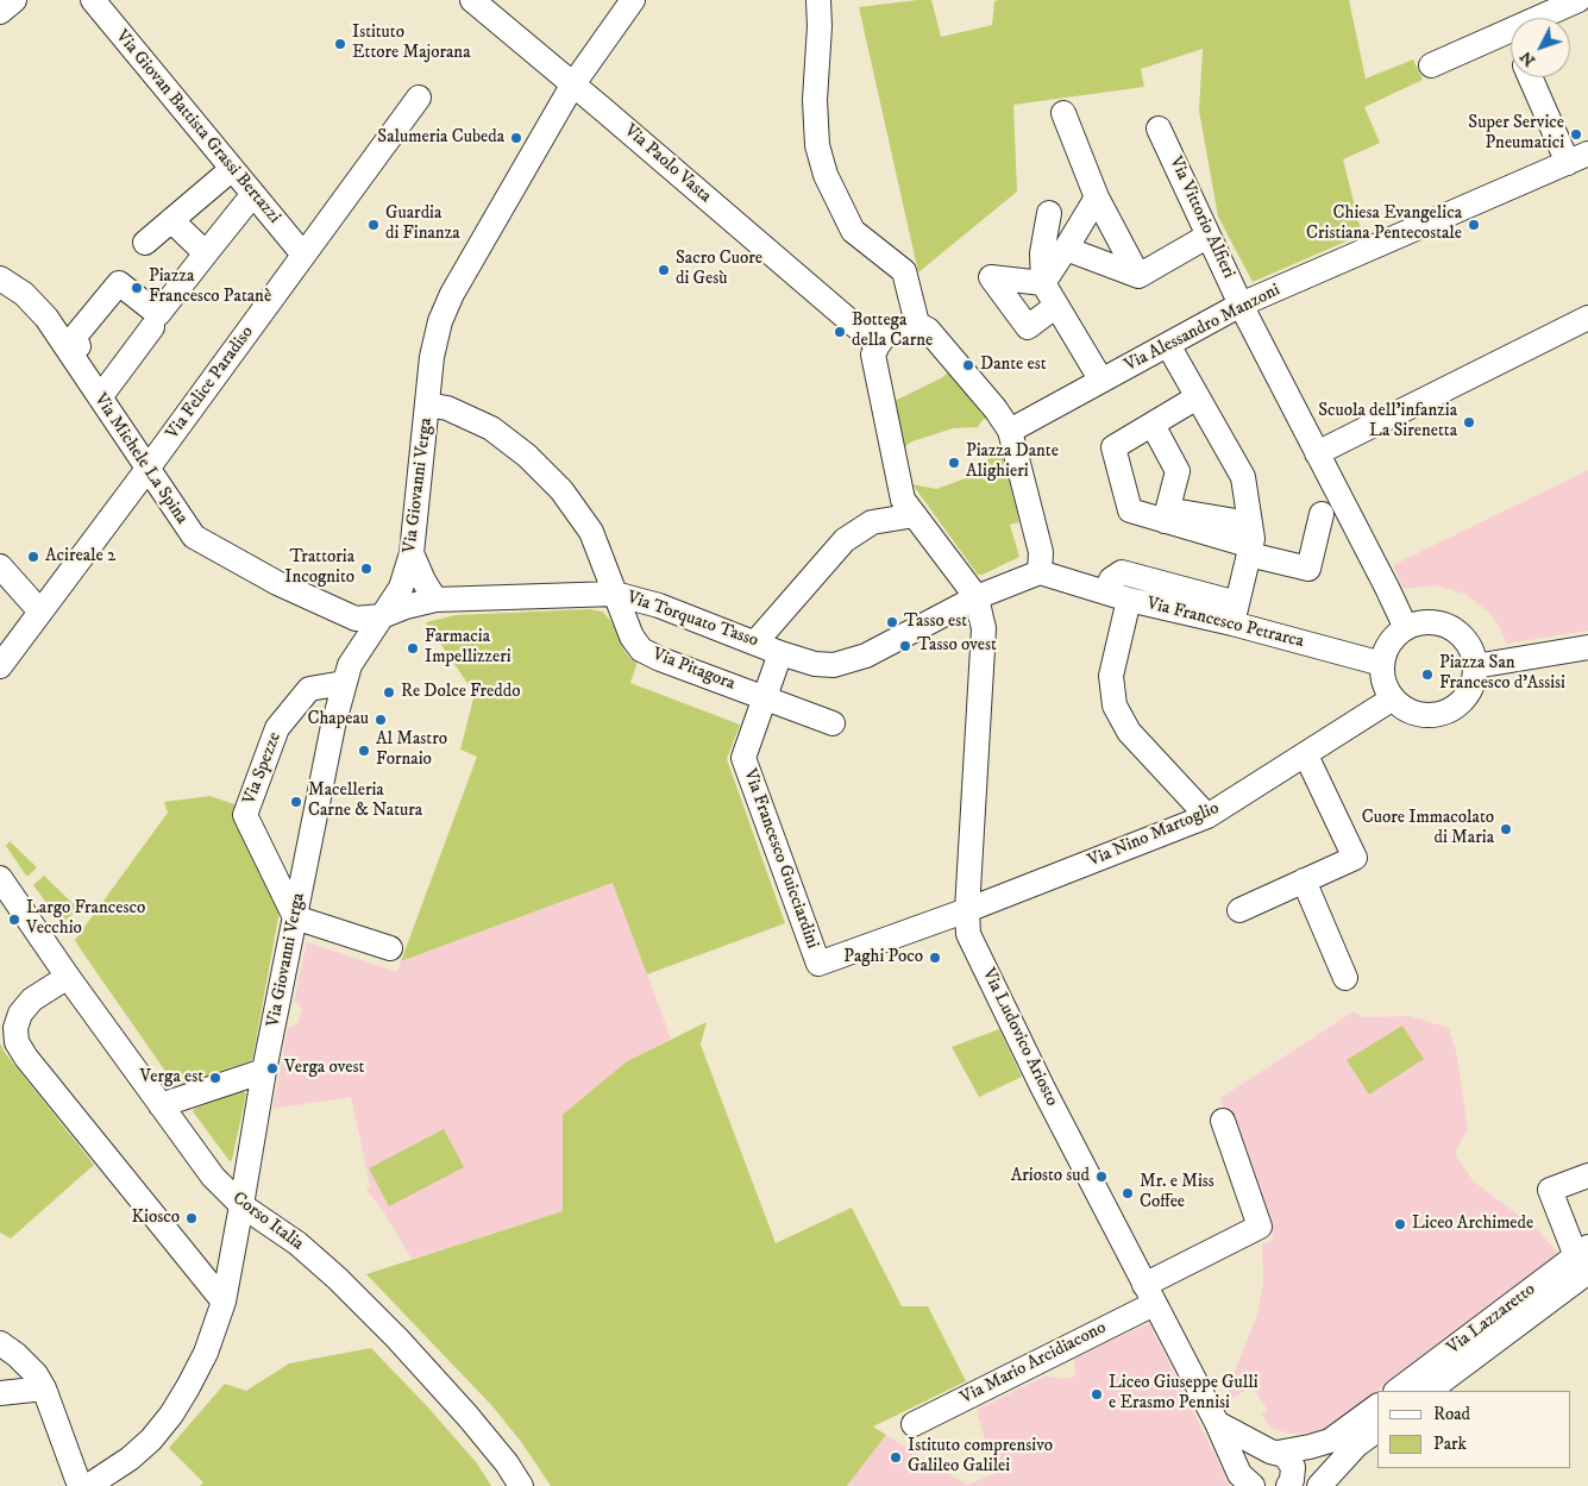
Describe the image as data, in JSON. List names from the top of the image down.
{
  "streets": {
    "street": [
      "Via Giovan Battista Grassi Bertazzi",
      "Via Paolo Vasta",
      "Via Vittorio Alfieri",
      "Via Alessandro Manzoni",
      "Via Felice Paradiso",
      "Via Michele La Spina",
      "Via Giovanni Verga",
      "Via Torquato Tasso",
      "Via Francesco Petrarca",
      "Via Pitagora",
      "Via Spezze",
      "Via Nino Martoglio",
      "Via Francesco Guicciardini",
      "Via Ludovico Ariosto",
      "Corso Italia",
      "Via Lazzaretto",
      "Via Mario Arcidiacono"
    ]
  },
  "crossings": [
    ["Via Giovan Battista Grassi Bertazzi", "Via Felice Paradiso"],
    ["Via Paolo Vasta", "Via Giovanni Verga"],
    ["Via Vittorio Alfieri", "Via Alessandro Manzoni"],
    ["Via Vittorio Alfieri", "Via Francesco Petrarca"],
    ["Via Vittorio Alfieri", "Via Nino Martoglio"],
    ["Via Felice Paradiso", "Via Michele La Spina"],
    ["Via Michele La Spina", "Via Giovanni Verga"],
    ["Via Michele La Spina", "Via Torquato Tasso"],
    ["Via Giovanni Verga", "Via Torquato Tasso"],
    ["Via Giovanni Verga", "Via Pitagora"],
    ["Via Giovanni Verga", "Via Spezze"],
    ["Via Giovanni Verga", "Corso Italia"],
    ["Via Torquato Tasso", "Via Francesco Petrarca"],
    ["Via Torquato Tasso", "Via Pitagora"],
    ["Via Torquato Tasso", "Via Francesco Guicciardini"],
    ["Via Torquato Tasso", "Via Ludovico Ariosto"],
    ["Via Francesco Petrarca", "Via Nino Martoglio"],
    ["Via Pitagora", "Via Francesco Guicciardini"],
    ["Via Nino Martoglio", "Via Francesco Guicciardini"],
    ["Via Nino Martoglio", "Via Ludovico Ariosto"],
    ["Via Ludovico Ariosto", "Via Mario Arcidiacono"]
  ],
  "places": [
    "Istituto Ettore Majorana",
    "Super Service Pneumatici",
    "Salumeria Cubeda",
    "Guardia di Finanza",
    "Chiesa Evangelica Cristiana Pentecostale",
    "Sacro Cuore di Gesù",
    "Piazza Francesco Patanè",
    "Bottega della Carne",
    "Dante est",
    "Scuola dell'infanzia La Sirenetta",
    "Piazza Dante Alighieri",
    "Acireale 2",
    "Trattoria Incognito",
    "Tasso est",
    "Tasso ovest",
    "Farmacia Impellizzeri",
    "Piazza San Francesco d'Assisi",
    "Re Dolce Freddo",
    "Chapeau",
    "Al Mastro Fornaio",
    "Macelleria Carne & Natura",
    "Cuore Immacolato di Maria",
    "Largo Francesco Vecchio",
    "Paghi Poco",
    "Verga ovest",
    "Verga est",
    "Ariosto sud",
    "Mr. e Miss Coffee",
    "Kiosco",
    "Liceo Archimede",
    "Liceo Giuseppe Gulli e Erasmo Pennisi",
    "Istituto comprensivo Galileo Galilei"
  ],
  "legend": ["Road", "Park"],
  "north": "bottom left"
}
